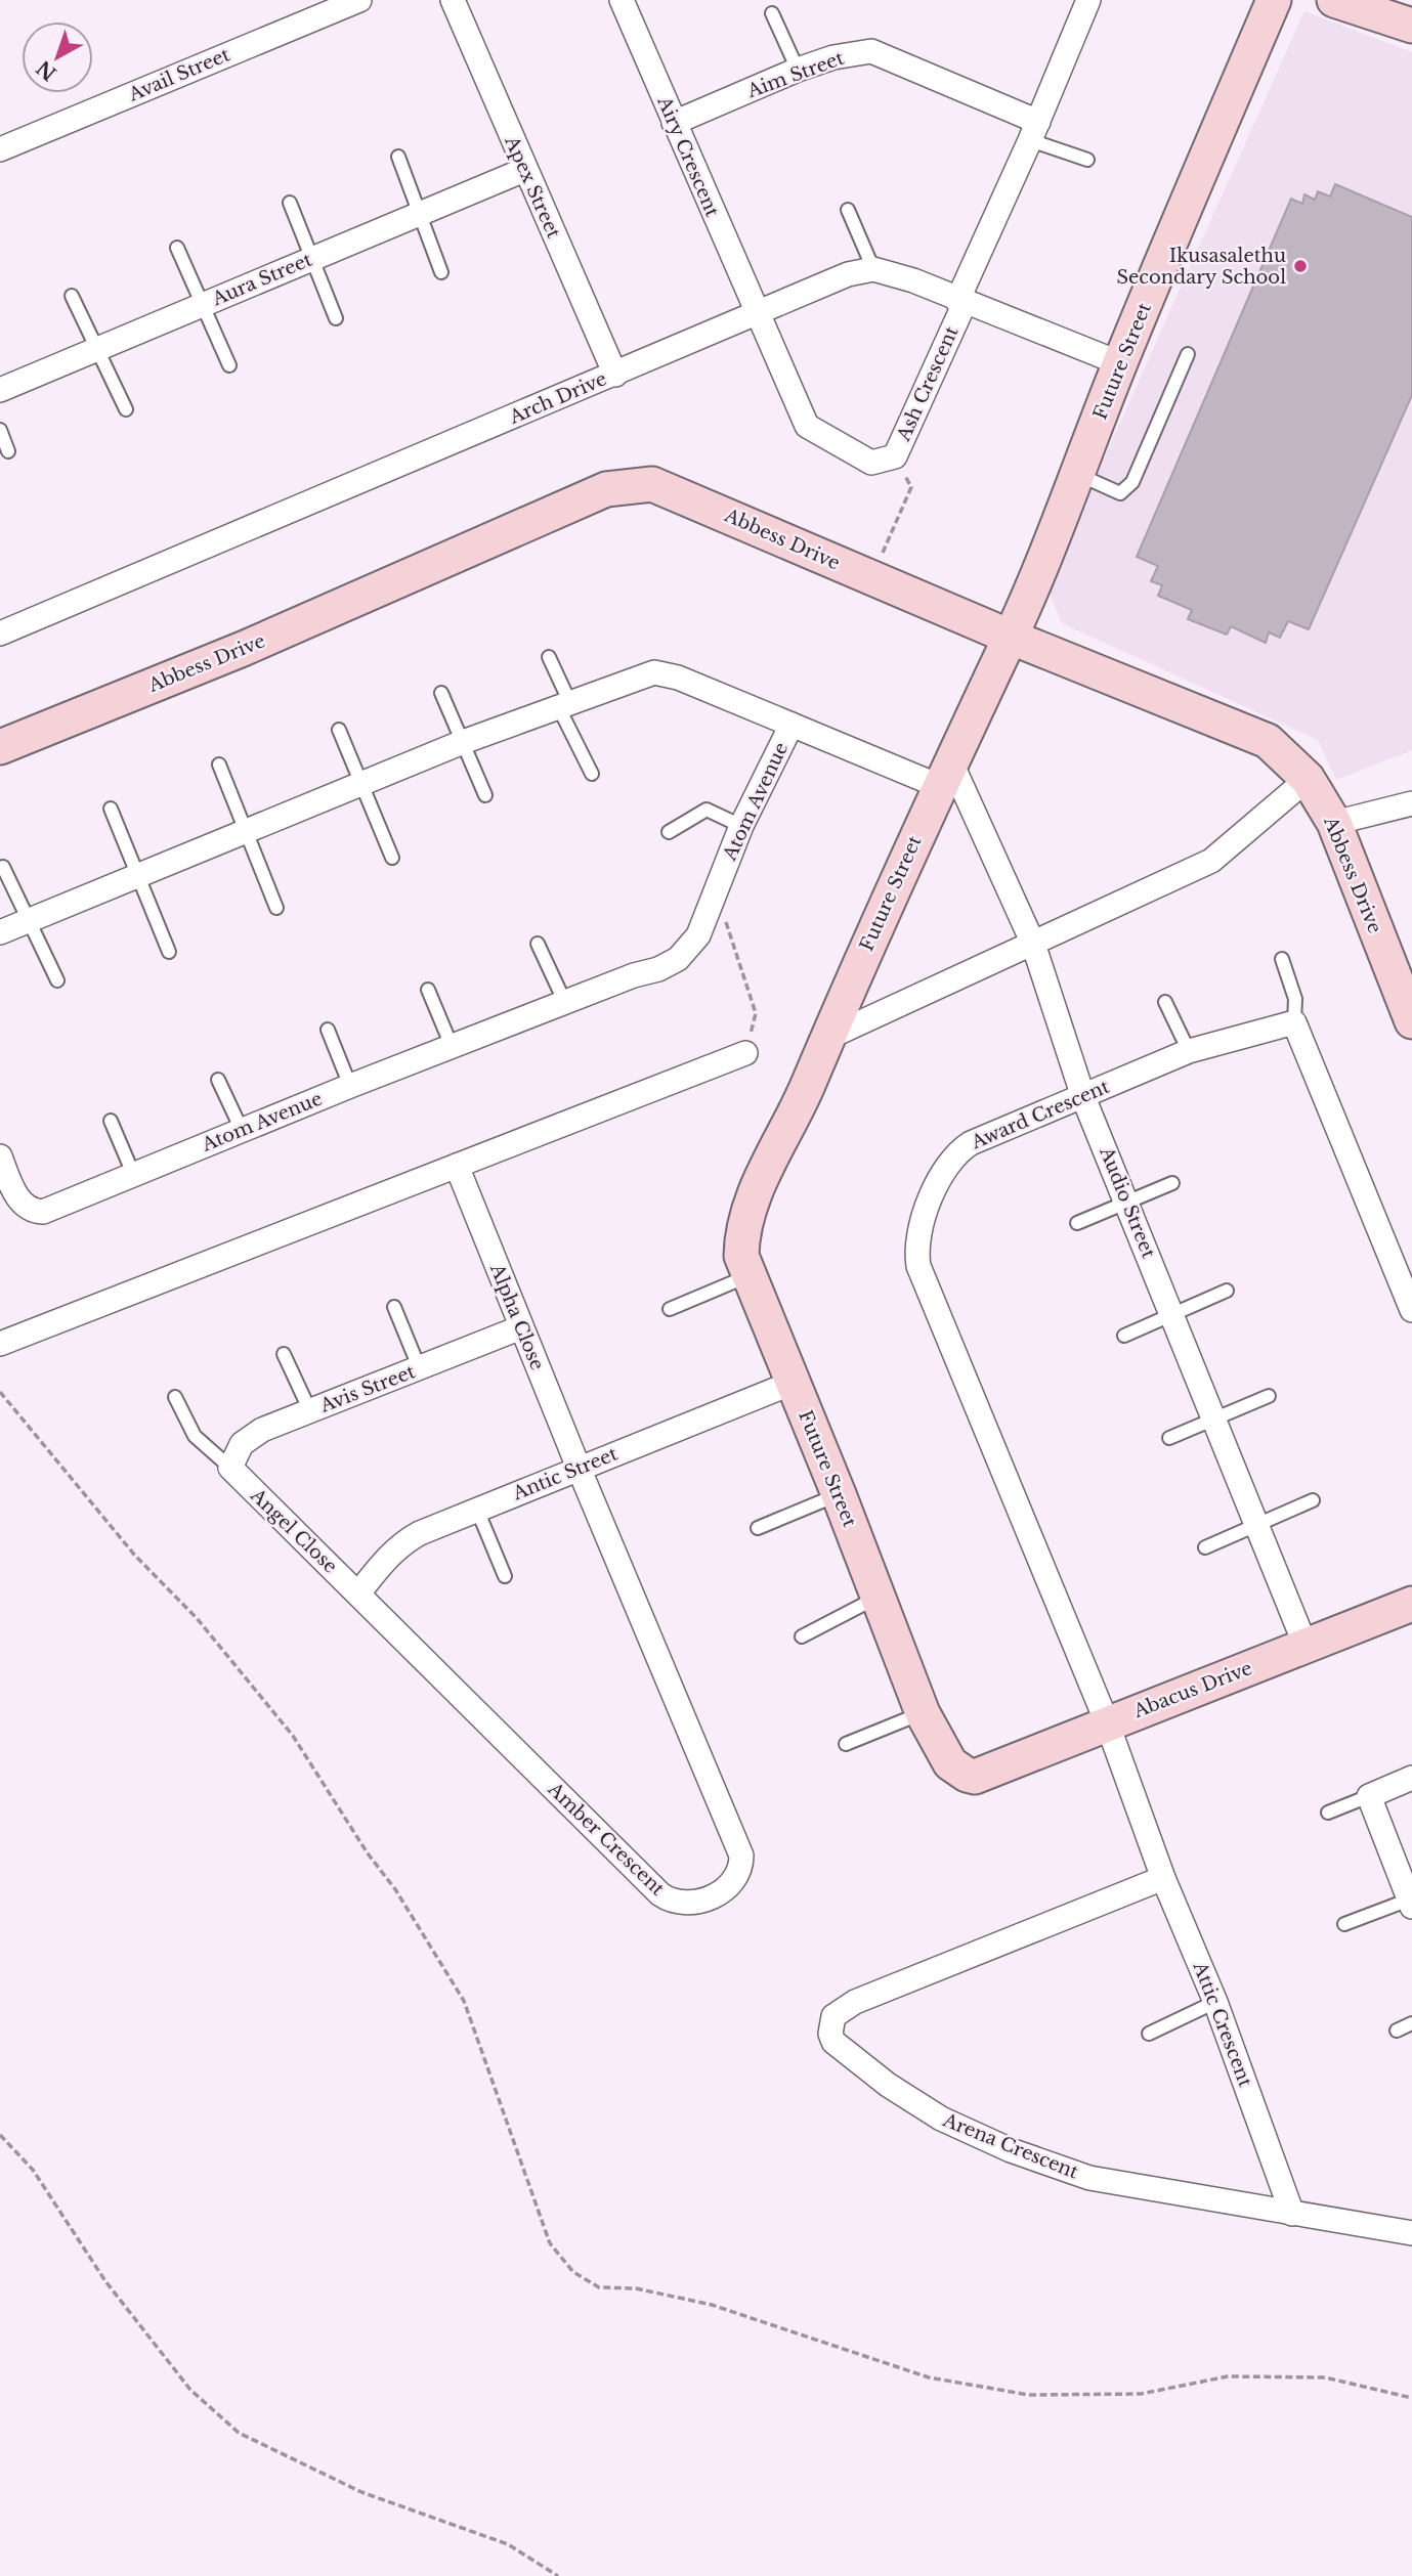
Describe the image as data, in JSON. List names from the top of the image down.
{
  "streets": {
    "street": [
      "Avail Street",
      "Aim Street",
      "Airy Crescent",
      "Apex Street",
      "Aura Street",
      "Future Street",
      "Ash Crescent",
      "Arch Drive",
      "Abbess Drive",
      "Atom Avenue",
      "Award Crescent",
      "Audio Street",
      "Alpha Close",
      "Avis Street",
      "Antic Street",
      "Angel Close",
      "Abacus Drive",
      "Amber Crescent",
      "Attic Crescent",
      "Arena Crescent"
    ]
  },
  "crossings": [
    ["Aim Street", "Airy Crescent"],
    ["Airy Crescent", "Ash Crescent"],
    ["Airy Crescent", "Arch Drive"],
    ["Apex Street", "Aura Street"],
    ["Apex Street", "Arch Drive"],
    ["Future Street", "Abbess Drive"],
    ["Future Street", "Audio Street"],
    ["Future Street", "Antic Street"],
    ["Future Street", "Abacus Drive"],
    ["Ash Crescent", "Arch Drive"],
    ["Award Crescent", "Audio Street"],
    ["Award Crescent", "Abacus Drive"],
    ["Award Crescent", "Attic Crescent"],
    ["Audio Street", "Abacus Drive"],
    ["Alpha Close", "Avis Street"],
    ["Alpha Close", "Antic Street"],
    ["Alpha Close", "Amber Crescent"],
    ["Avis Street", "Angel Close"],
    ["Antic Street", "Angel Close"],
    ["Antic Street", "Amber Crescent"],
    ["Angel Close", "Amber Crescent"],
    ["Abacus Drive", "Attic Crescent"],
    ["Attic Crescent", "Arena Crescent"]
  ],
  "places": ["Ikusasalethu Secondary School"],
  "north": "bottom left"
}
